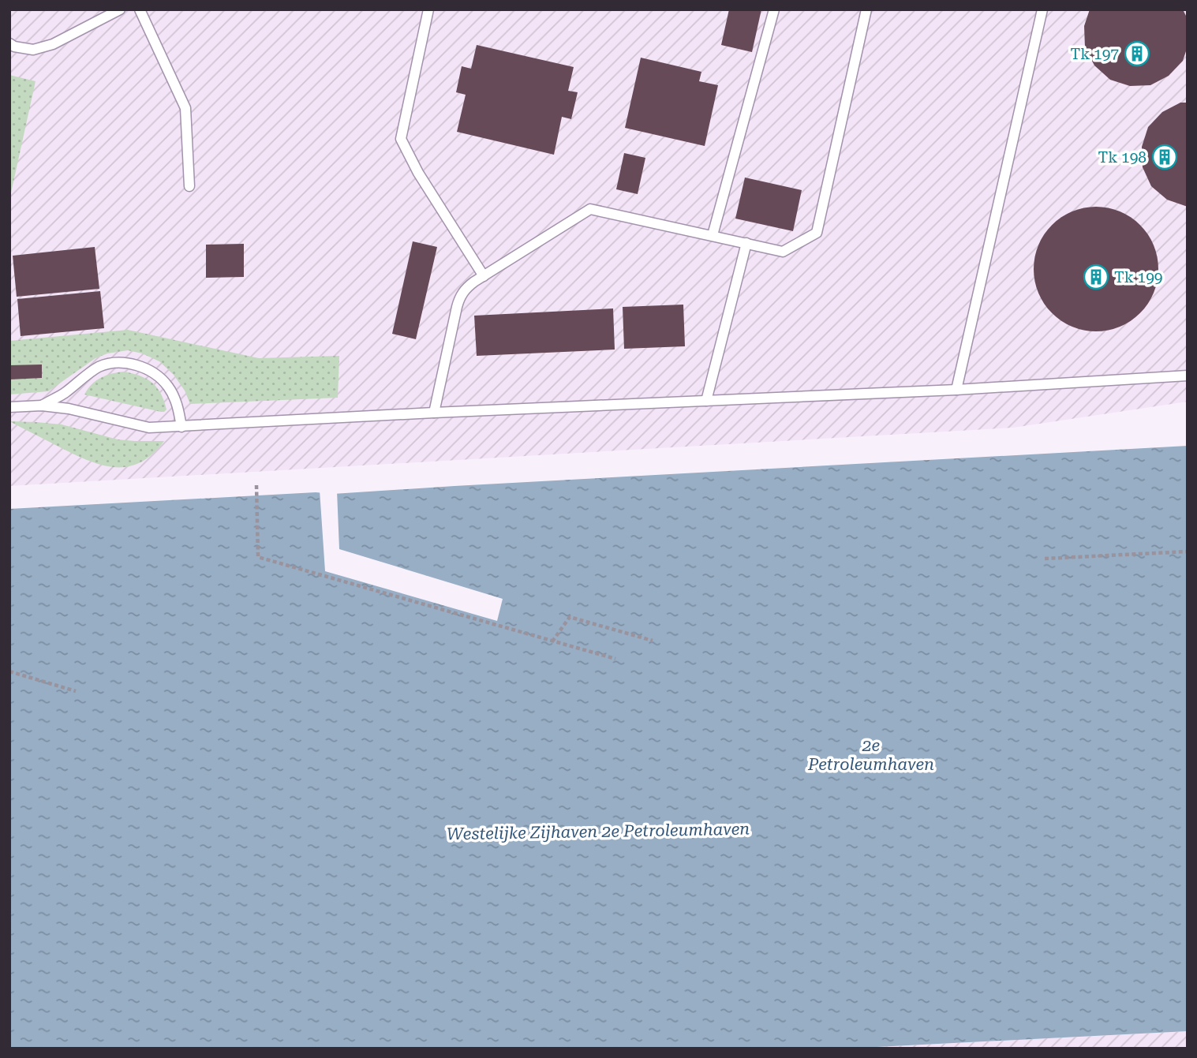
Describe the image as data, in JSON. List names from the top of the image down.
{
  "water": ["2e Petroleumhaven", "Westelijke Zijhaven 2e Petroleumhaven"],
  "places": {
    "building": ["Tk 197", "Tk 198", "Tk 199"]
  }
}
